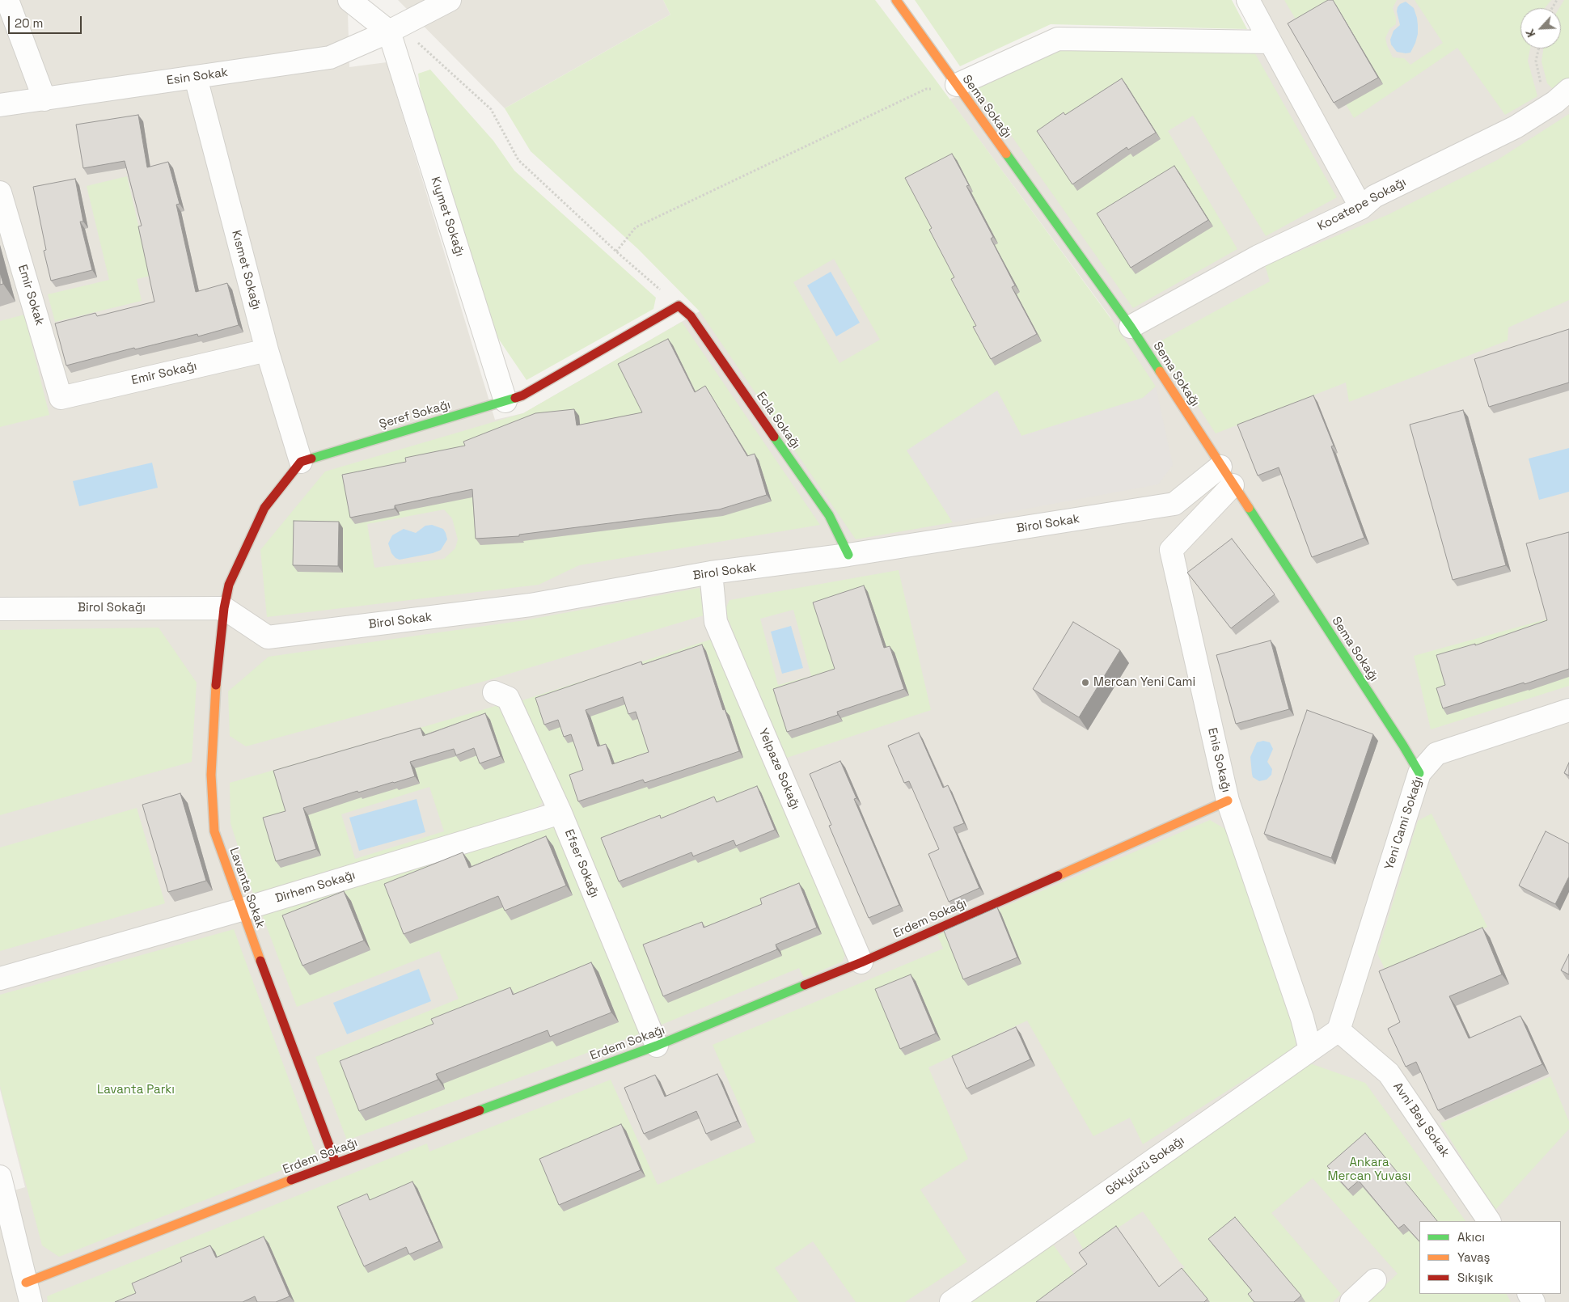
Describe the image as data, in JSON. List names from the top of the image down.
{
  "streets": {
    "street": [
      "Esin Sokak",
      "Sema Sokağı",
      "Kocatepe Sokağı",
      "Kıymet Sokağı",
      "Kısmet Sokağı",
      "Emir Sokak",
      "Emir Sokağı",
      "Şeref Sokağı",
      "Ecla Sokağı",
      "Birol Sokak",
      "Birol Sokağı",
      "Enis Sokağı",
      "Yelpaze Sokağı",
      "Yeni Cami Sokağı",
      "Efser Sokağı",
      "Dirhem Sokağı",
      "Lavanta Sokak",
      "Erdem Sokağı",
      "Avni Bey Sokak",
      "Gökyüzü Sokağı"
    ]
  },
  "crossings": [
    ["Esin Sokak", "Kıymet Sokağı"],
    ["Esin Sokak", "Kısmet Sokağı"],
    ["Sema Sokağı", "Kocatepe Sokağı"],
    ["Sema Sokağı", "Birol Sokak"],
    ["Sema Sokağı", "Enis Sokağı"],
    ["Sema Sokağı", "Yeni Cami Sokağı"],
    ["Kıymet Sokağı", "Şeref Sokağı"],
    ["Kısmet Sokağı", "Emir Sokağı"],
    ["Kısmet Sokağı", "Şeref Sokağı"],
    ["Emir Sokak", "Emir Sokağı"],
    ["Şeref Sokağı", "Ecla Sokağı"],
    ["Ecla Sokağı", "Birol Sokak"],
    ["Birol Sokak", "Birol Sokağı"],
    ["Birol Sokak", "Yelpaze Sokağı"],
    ["Birol Sokak", "Lavanta Sokak"],
    ["Birol Sokağı", "Lavanta Sokak"],
    ["Enis Sokağı", "Erdem Sokağı"],
    ["Enis Sokağı", "Gökyüzü Sokağı"],
    ["Yelpaze Sokağı", "Erdem Sokağı"],
    ["Yeni Cami Sokağı", "Avni Bey Sokak"],
    ["Yeni Cami Sokağı", "Gökyüzü Sokağı"],
    ["Efser Sokağı", "Dirhem Sokağı"],
    ["Efser Sokağı", "Erdem Sokağı"],
    ["Dirhem Sokağı", "Lavanta Sokak"],
    ["Lavanta Sokak", "Erdem Sokağı"],
    ["Avni Bey Sokak", "Gökyüzü Sokağı"]
  ],
  "parks": ["Lavanta Parkı", "Ankara Mercan Yuvası"],
  "places": ["Mercan Yeni Cami"],
  "legend": ["Akıcı", "Yavaş", "Sıkışık"],
  "scale_bar": "20 m",
  "north": "bottom left"
}
